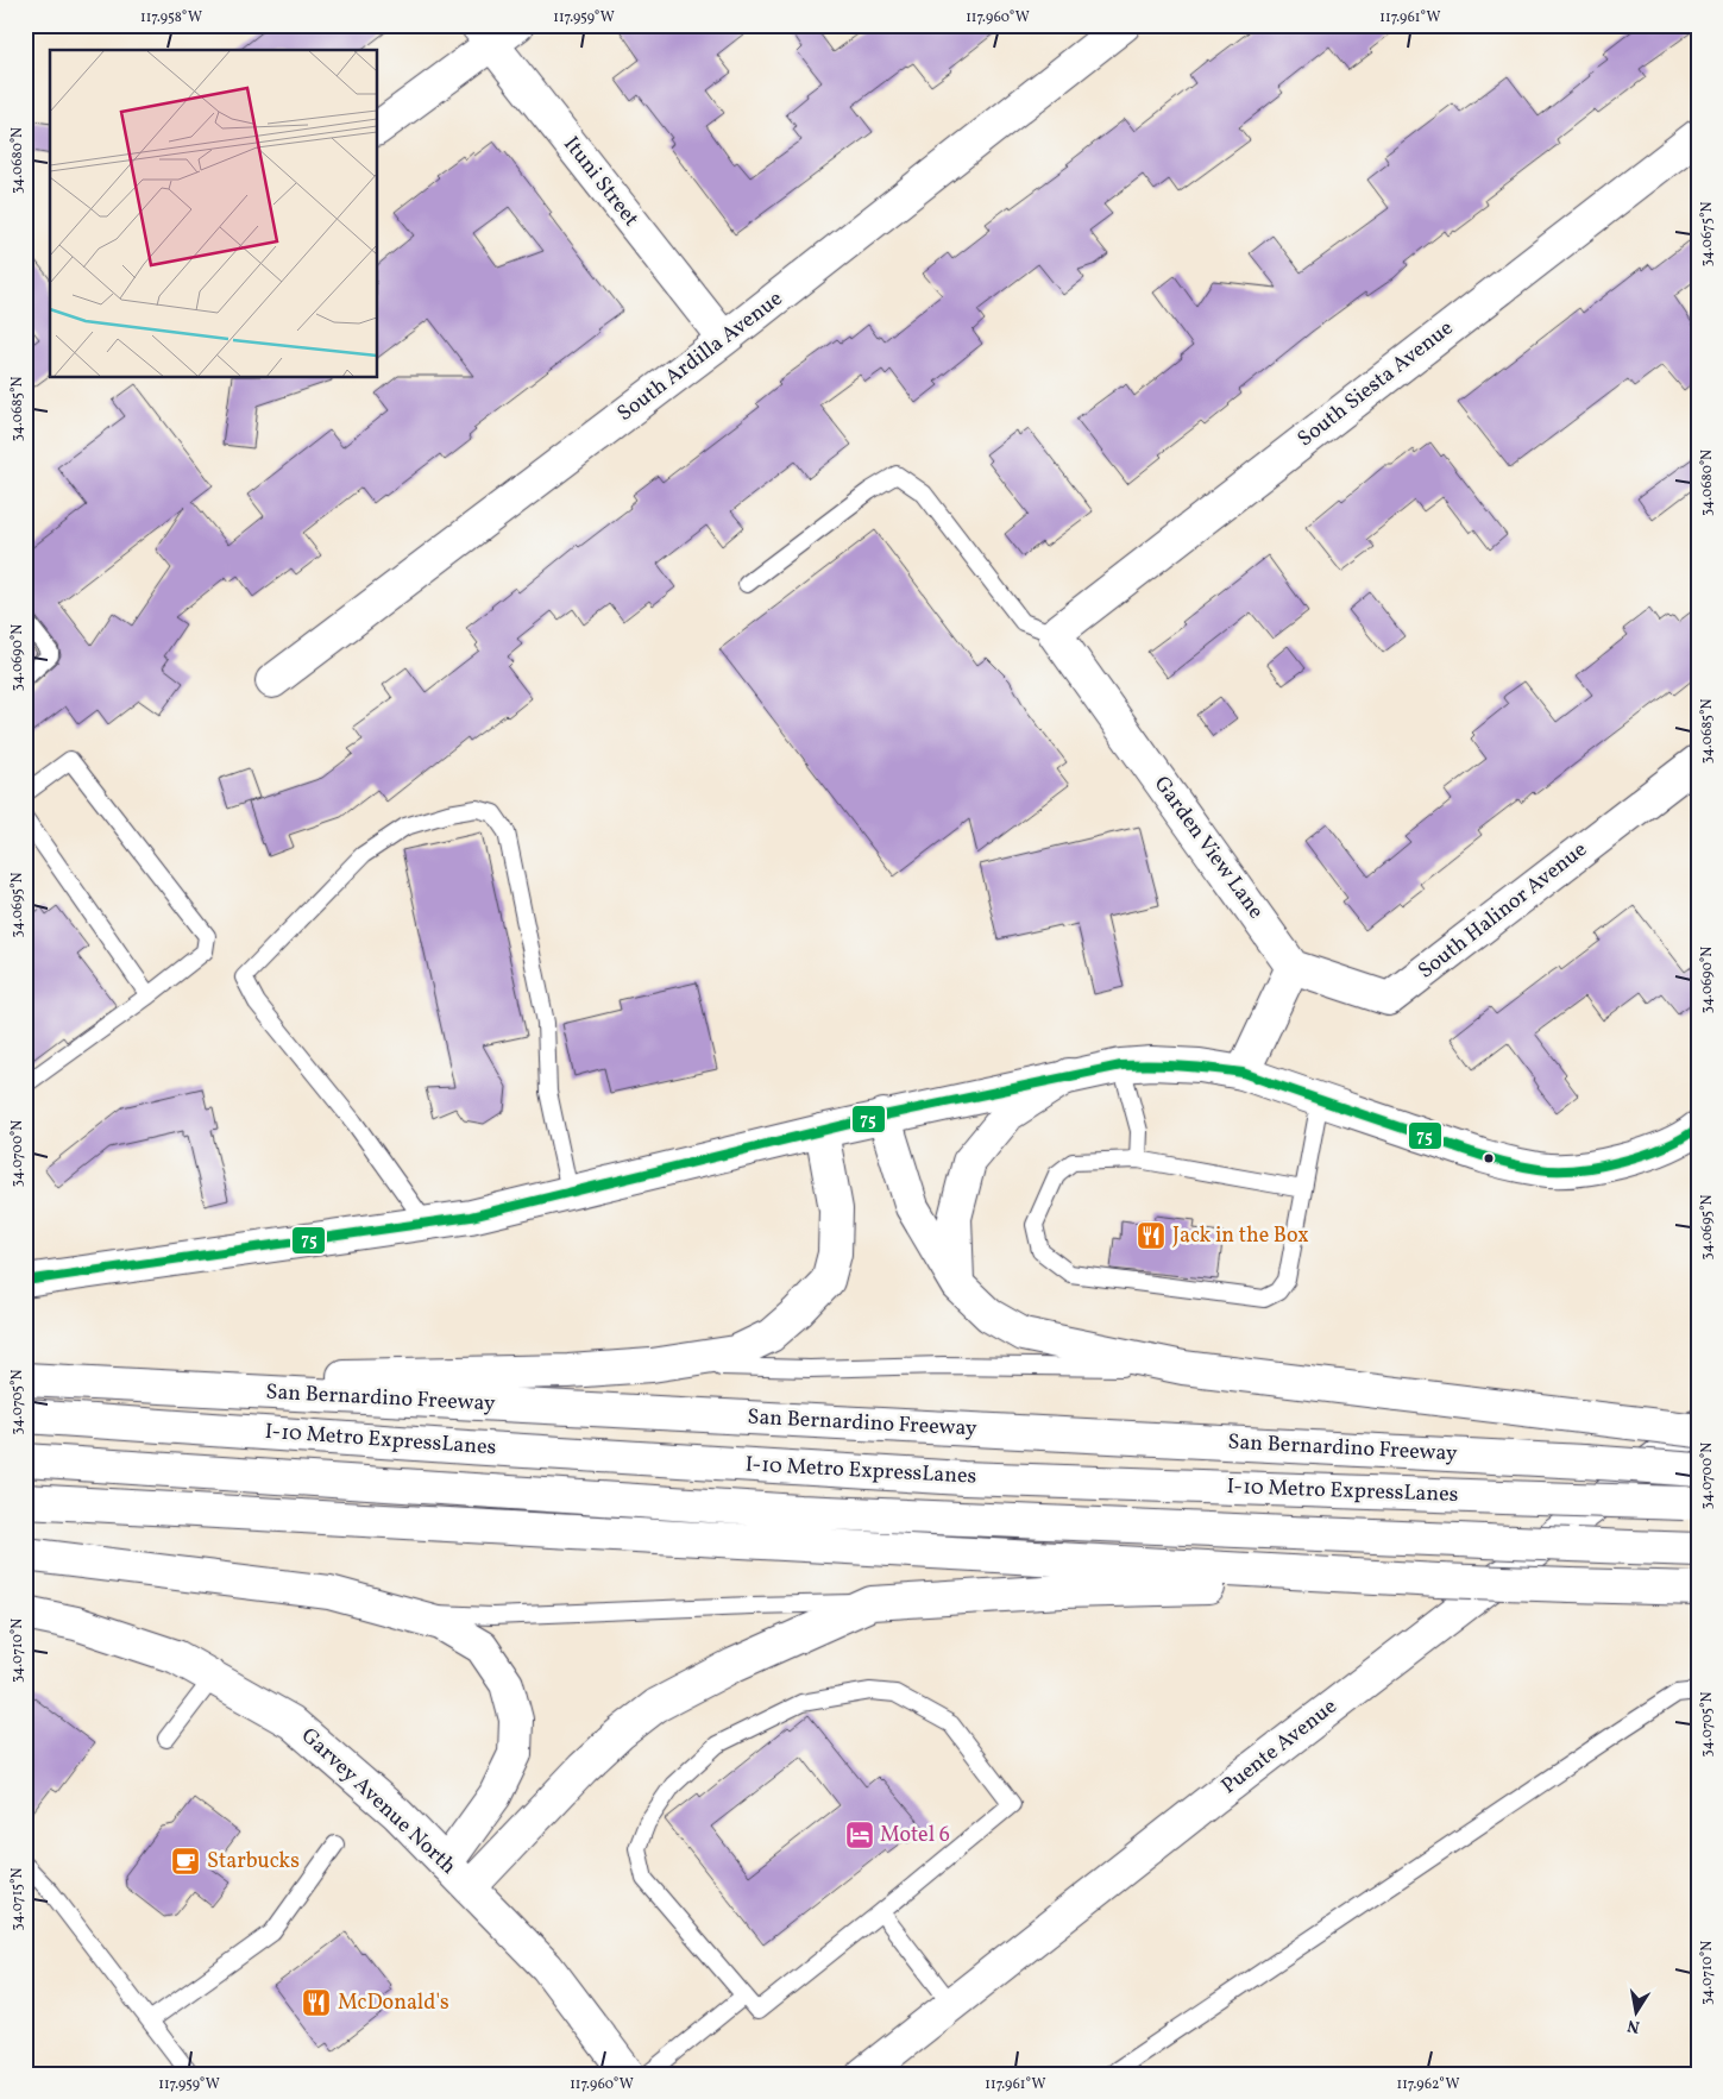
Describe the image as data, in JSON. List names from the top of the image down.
{
  "streets": {
    "main road": [
      "Ituni Street",
      "South Ardilla Avenue",
      "South Siesta Avenue",
      "Garden View Lane",
      "South Halinor Avenue",
      "San Bernardino Freeway",
      "I-10 Metro ExpressLanes",
      "Puente Avenue",
      "Garvey Avenue North"
    ]
  },
  "crossings": [
    ["Ituni Street", "South Ardilla Avenue"],
    ["South Siesta Avenue", "Garden View Lane"],
    ["Garden View Lane", "South Halinor Avenue"]
  ],
  "places": {
    "restaurant": ["Jack in the Box", "McDonald's"],
    "hotel": ["Motel 6"],
    "cafe": ["Starbucks"]
  },
  "lines": ["transit line 75"],
  "north": "bottom",
  "coordinates": [
    "117.958°W",
    "117.959°W",
    "117.960°W",
    "117.961°W",
    "34.0680°N",
    "34.0675°N",
    "34.0685°N",
    "34.0690°N",
    "34.0695°N",
    "34.0700°N",
    "34.0705°N",
    "34.0710°N",
    "34.0715°N",
    "117.962°W"
  ]
}
